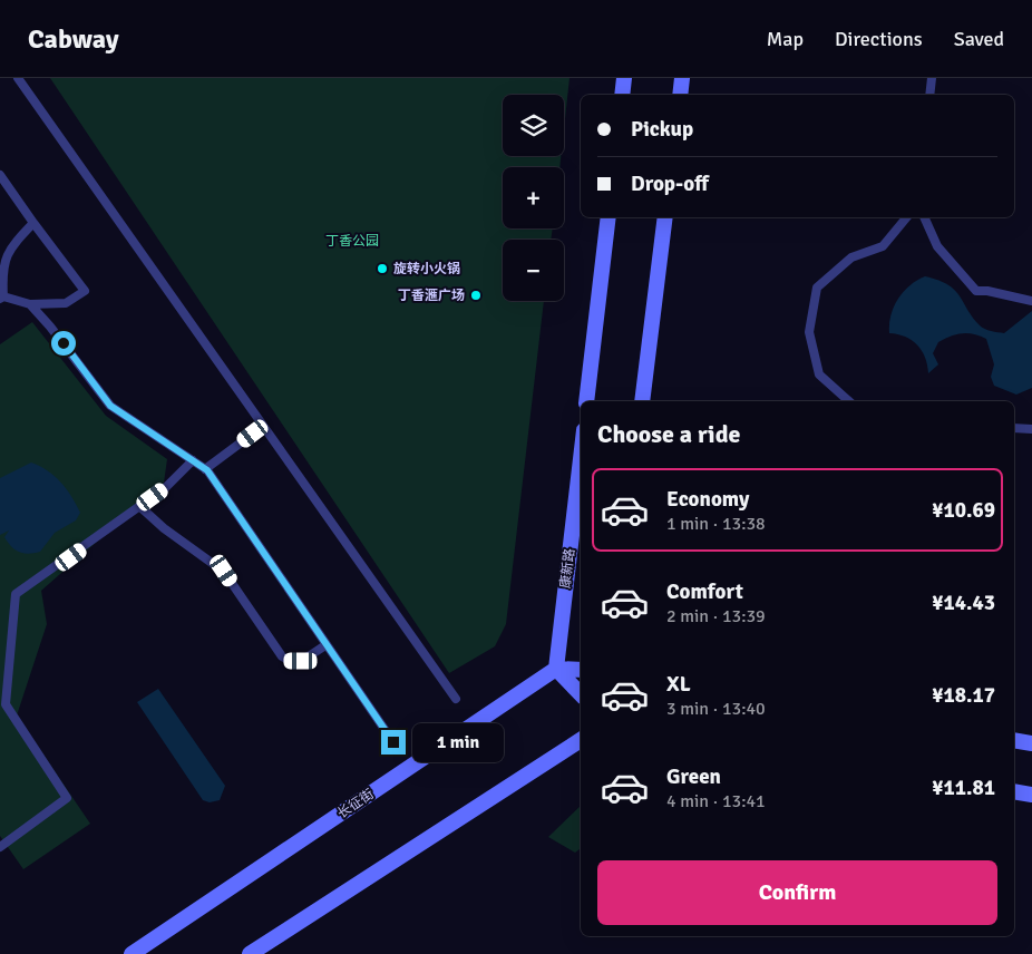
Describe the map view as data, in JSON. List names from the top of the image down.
{
  "streets": {
    "main road": ["康新路", "长征街"]
  },
  "crossings": [
    ["康新路", "长征街"]
  ],
  "parks": ["丁香公园"],
  "places": ["旋转小火锅", "丁香滙广场"],
  "page": {
    "header": "Cabway",
    "nav": ["Map", "Directions", "Saved"],
    "map_buttons": ["+", "−"],
    "banner": ["Pickup", "Drop-off"],
    "heading": "Choose a ride",
    "list": [
      {
        "name": "Economy",
        "note": "1 min · 13:38",
        "value": "¥10.69"
      },
      {
        "name": "Comfort",
        "note": "2 min · 13:39",
        "value": "¥14.43"
      },
      {
        "name": "XL",
        "note": "3 min · 13:40",
        "value": "¥18.17"
      },
      {
        "name": "Green",
        "note": "4 min · 13:41",
        "value": "¥11.81"
      }
    ],
    "bubble": "1 min",
    "buttons": "Confirm"
  }
}
